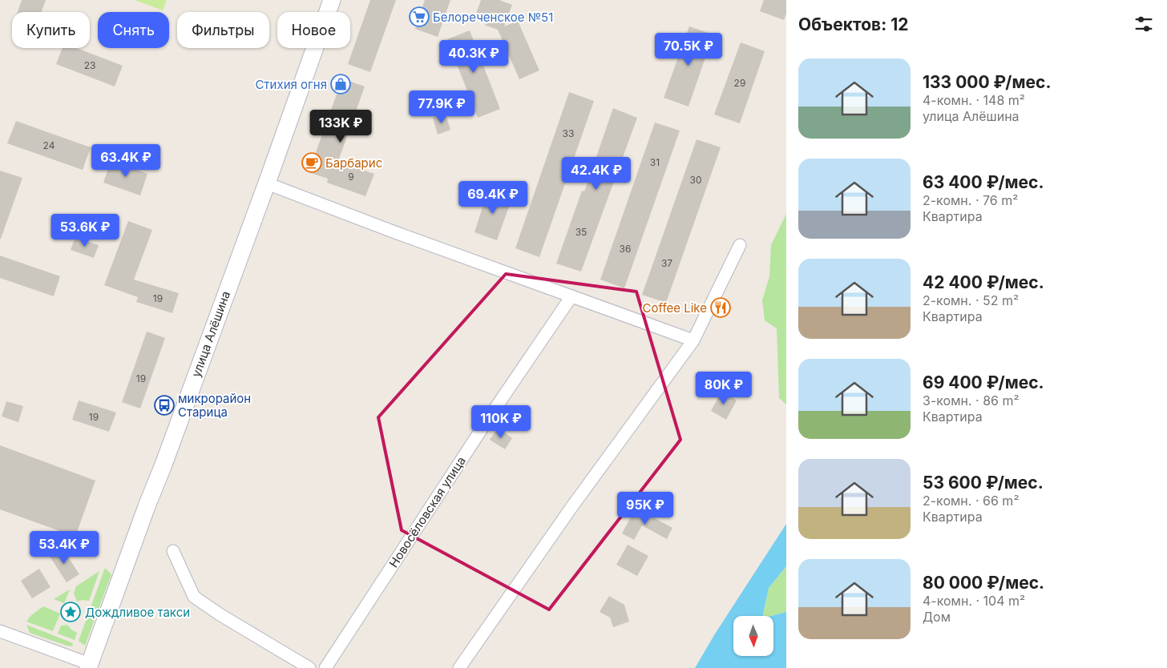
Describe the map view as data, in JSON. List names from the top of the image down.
{
  "streets": {
    "street": ["улица Алёшина", "Новосёловская улица"]
  },
  "places": {
    "supermarket": ["Белореченское №51"],
    "shop": ["Стихия огня"],
    "cafe": ["Барбарис"],
    "restaurant": ["Coffee Like"],
    "bus stop": ["микрорайон Старица"],
    "place": ["Дождливое такси"]
  },
  "house_numbers": [
    "23",
    "29",
    "33",
    "24",
    "31",
    "9",
    "30",
    "35",
    "36",
    "37",
    "19",
    "19",
    "19"
  ],
  "north": "bottom",
  "page": {
    "heading": "Объектов: 12",
    "chip": [
      "Купить",
      "Снять",
      "Фильтры",
      "Новое"
    ],
    "price": [
      "70.5K ₽",
      "40.3K ₽",
      "77.9K ₽",
      "133K ₽",
      "63.4K ₽",
      "42.4K ₽",
      "69.4K ₽",
      "53.6K ₽",
      "80K ₽",
      "110K ₽",
      "95K ₽",
      "53.4K ₽"
    ],
    "list": [
      {
        "name": "133 000 ₽/мес.",
        "note": "4-комн. · 148 m² · улица Алёшина"
      },
      {
        "name": "63 400 ₽/мес.",
        "note": "2-комн. · 76 m² · Квартира"
      },
      {
        "name": "42 400 ₽/мес.",
        "note": "2-комн. · 52 m² · Квартира"
      },
      {
        "name": "69 400 ₽/мес.",
        "note": "3-комн. · 86 m² · Квартира"
      },
      {
        "name": "53 600 ₽/мес.",
        "note": "2-комн. · 66 m² · Квартира"
      },
      {
        "name": "80 000 ₽/мес.",
        "note": "4-комн. · 104 m² · Дом"
      }
    ]
  }
}
